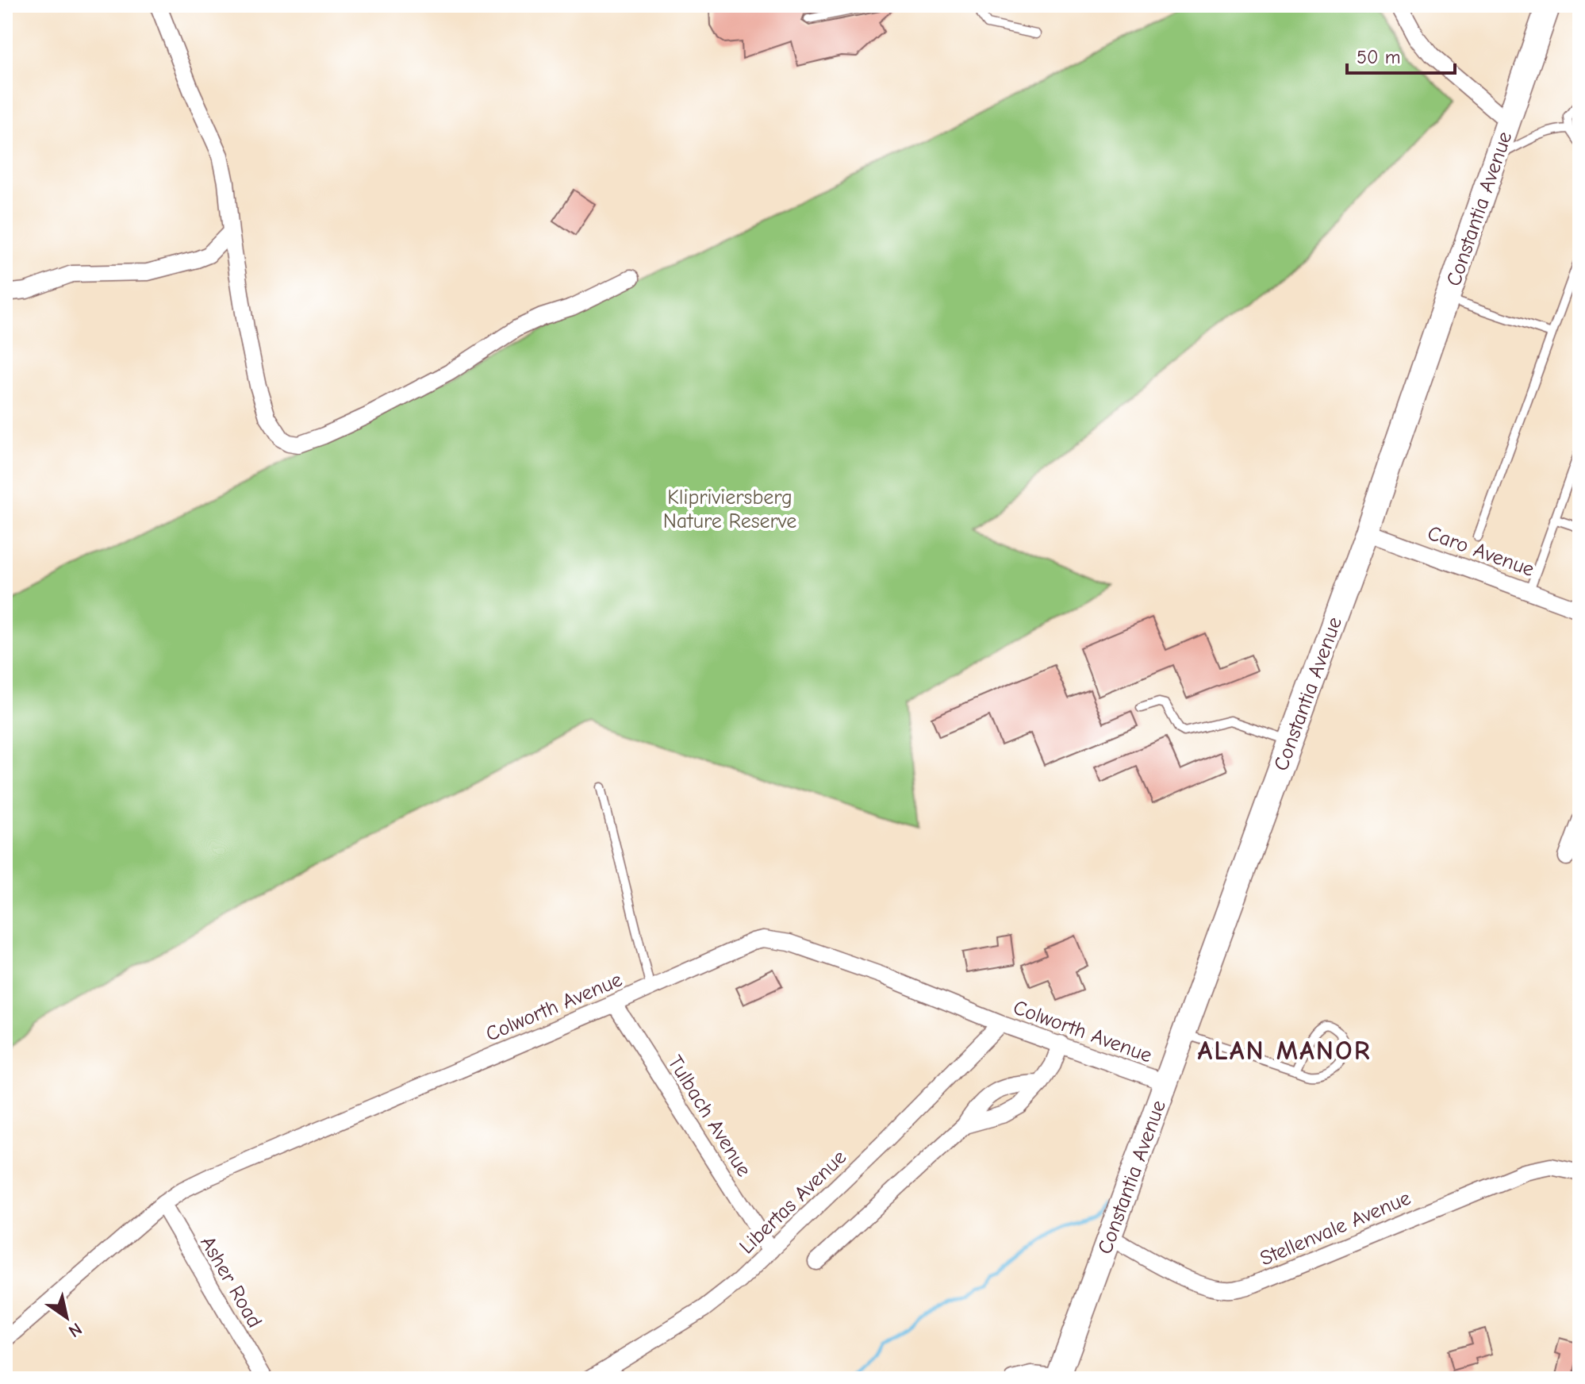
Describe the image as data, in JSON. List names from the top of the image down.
{
  "streets": {
    "street": [
      "Constantia Avenue",
      "Caro Avenue",
      "Colworth Avenue",
      "Tulbach Avenue",
      "Libertas Avenue",
      "Stellenvale Avenue",
      "Asher Road"
    ]
  },
  "crossings": [
    ["Constantia Avenue", "Caro Avenue"],
    ["Constantia Avenue", "Colworth Avenue"],
    ["Constantia Avenue", "Stellenvale Avenue"],
    ["Colworth Avenue", "Tulbach Avenue"],
    ["Colworth Avenue", "Libertas Avenue"],
    ["Colworth Avenue", "Asher Road"],
    ["Tulbach Avenue", "Libertas Avenue"]
  ],
  "districts": ["ALAN MANOR"],
  "parks": ["Klipriviersberg Nature Reserve"],
  "scale_bar": "50 m",
  "north": "bottom right"
}
